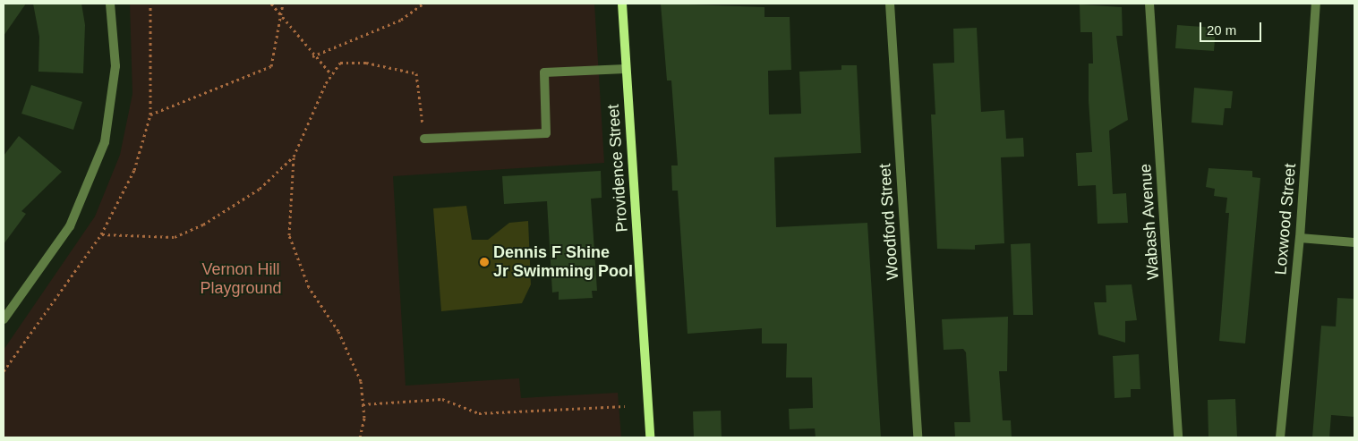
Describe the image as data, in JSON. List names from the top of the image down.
{
  "streets": {
    "main road": ["Providence Street"],
    "street": ["Loxwood Street", "Woodford Street", "Wabash Avenue"]
  },
  "parks": ["Vernon Hill Playground"],
  "places": ["Dennis F Shine Jr Swimming Pool"],
  "scale_bar": "20 m"
}
